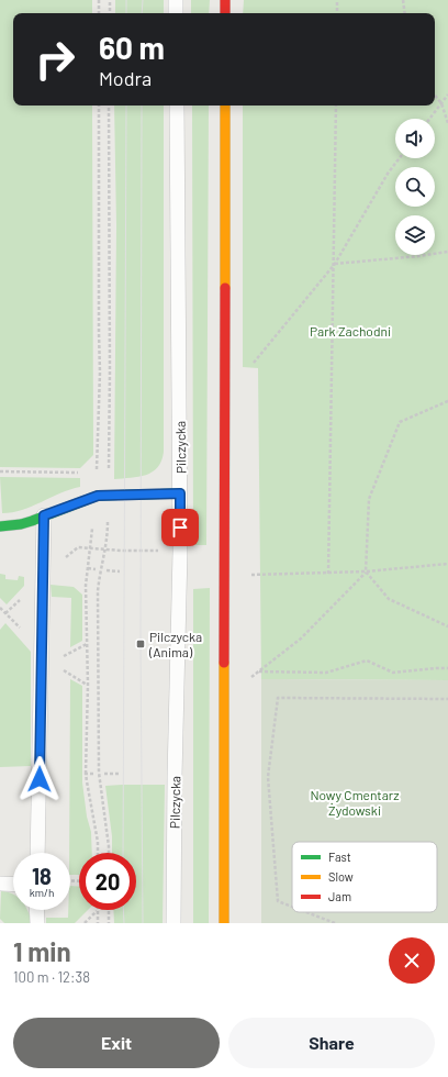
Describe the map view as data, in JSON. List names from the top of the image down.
{
  "streets": {
    "lane": ["Pilczycka"]
  },
  "parks": ["Park Zachodni", "Nowy Cmentarz Żydowski"],
  "places": {
    "transit": ["Pilczycka (Anima)"]
  },
  "legend": ["Fast", "Slow", "Jam"],
  "page": {
    "turn": ["60 m", "Modra"],
    "speed": "18 km/h",
    "limit": "20",
    "heading": ["1 min", "100 m · 12:38"],
    "buttons": ["Exit", "Share"]
  }
}
